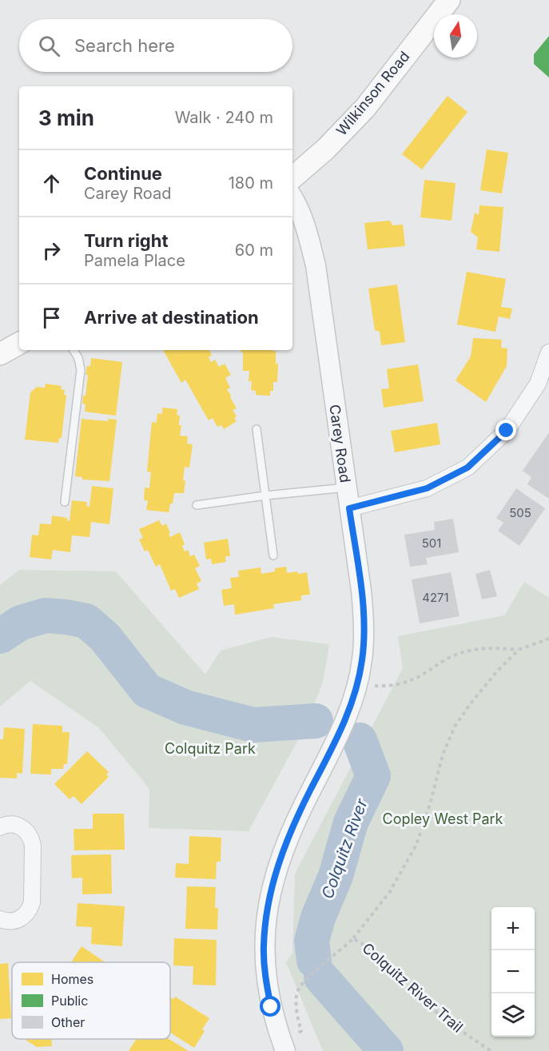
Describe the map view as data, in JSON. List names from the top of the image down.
{
  "streets": {
    "main road": ["Wilkinson Road"],
    "street": ["Carey Road"],
    "path": ["Colquitz River Trail"]
  },
  "water": ["Colquitz River"],
  "parks": ["Colquitz Park", "Copley West Park"],
  "house_numbers": ["505", "501", "4271"],
  "legend": ["Homes", "Public", "Other"],
  "north": "top",
  "page": {
    "search": "Search here",
    "heading": ["3 min", "Walk · 240 m"],
    "list": [
      ["Continue", "Carey Road", "180 m"],
      ["Turn right", "Pamela Place", "60 m"],
      "Arrive at destination"
    ],
    "map_buttons": ["+", "−"]
  }
}
